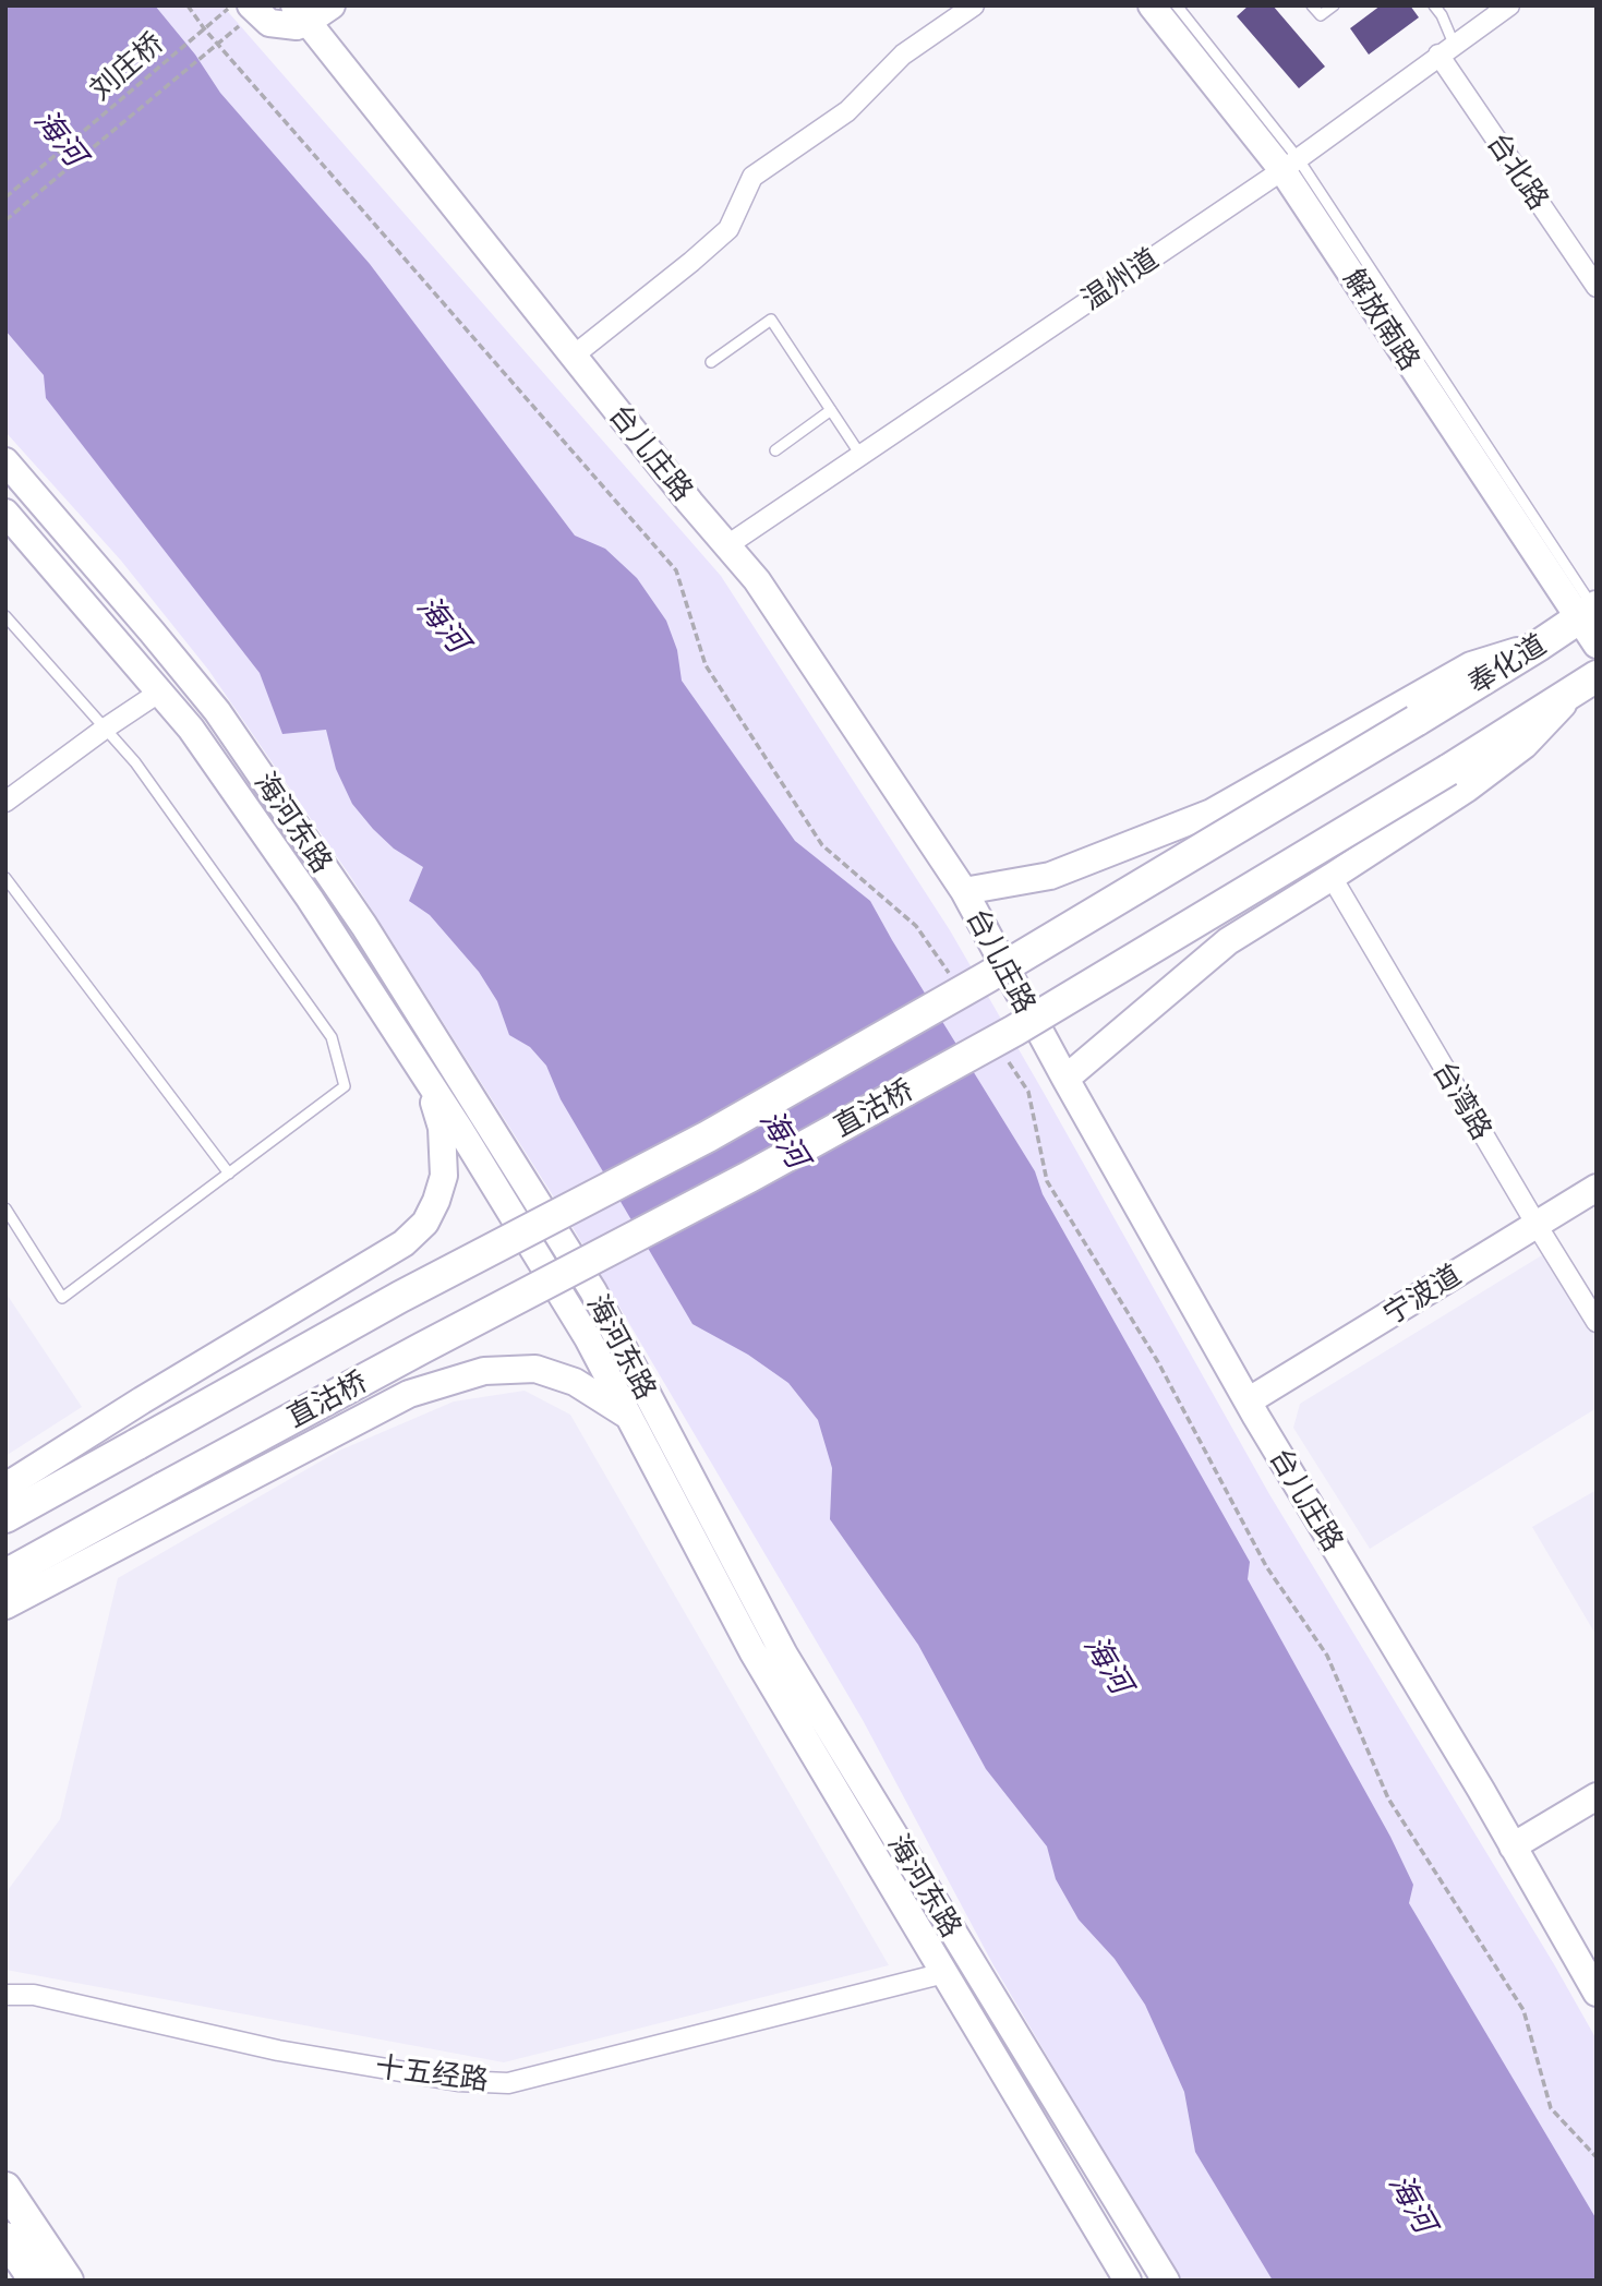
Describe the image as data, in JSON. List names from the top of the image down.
{
  "streets": {
    "main road": [
      "解放南路",
      "台儿庄路",
      "奉化道",
      "海河东路",
      "直沽桥",
      "宁波道"
    ],
    "street": [
      "台北路",
      "温州道",
      "台湾路",
      "十五经路"
    ],
    "path": ["刘庄桥"]
  },
  "crossings": [
    ["台北路", "温州道"],
    ["温州道", "解放南路"],
    ["温州道", "台儿庄路"],
    ["解放南路", "奉化道"],
    ["台儿庄路", "宁波道"],
    ["奉化道", "直沽桥"],
    ["海河东路", "十五经路"],
    ["台湾路", "宁波道"]
  ],
  "water": ["海河"]
}
